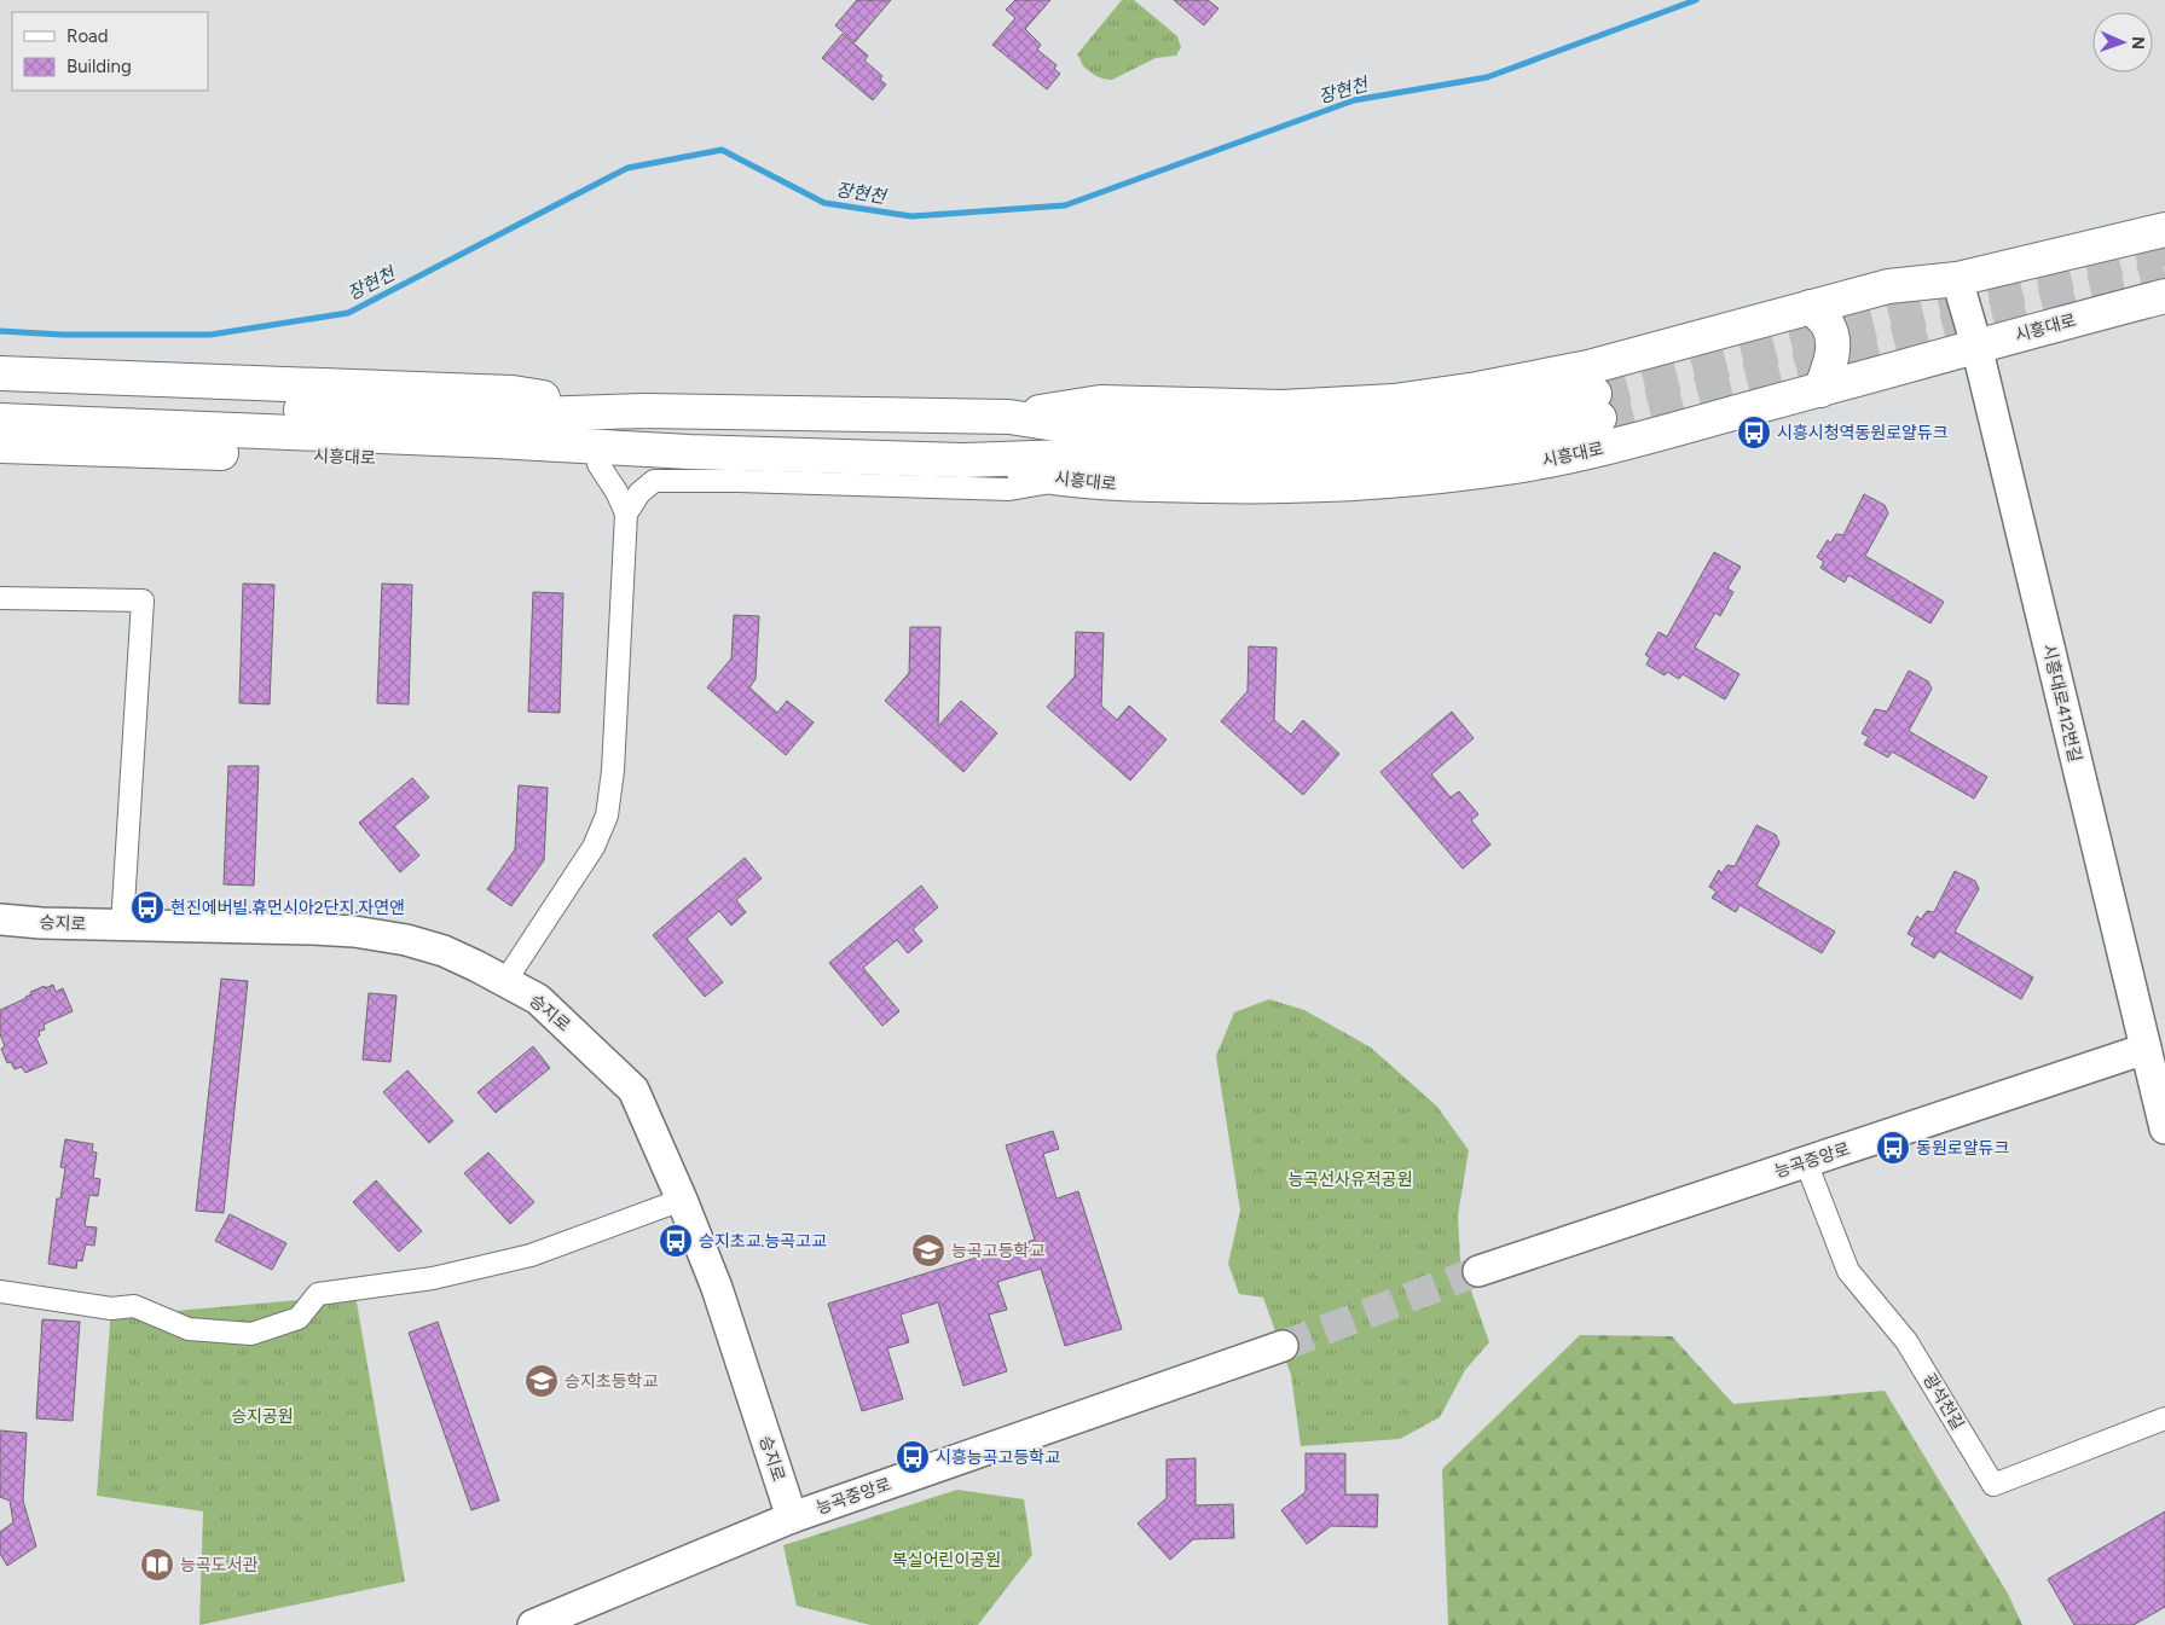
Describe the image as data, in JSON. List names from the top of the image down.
{
  "streets": {
    "main road": ["시흥대로"],
    "street": [
      "시흥대로412번길",
      "승지로",
      "능곡중앙로",
      "광석천길"
    ]
  },
  "crossings": [
    ["시흥대로", "시흥대로412번길"],
    ["시흥대로412번길", "능곡중앙로"],
    ["승지로", "능곡중앙로"],
    ["능곡중앙로", "광석천길"]
  ],
  "water": ["장현천"],
  "parks": ["능곡선사유적공원", "승지공원", "복실어린이공원"],
  "places": {
    "bus stop": [
      "시흥시청역동원로얄듀크",
      "현진에버빌.휴먼시아2단지.자연앤",
      "동원로얄듀크",
      "승지초교.능곡고교",
      "시흥능곡고등학교"
    ],
    "school or university": ["능곡고등학교", "승지초등학교"],
    "library": ["능곡도서관"]
  },
  "legend": ["Road", "Building"],
  "north": "right"
}
